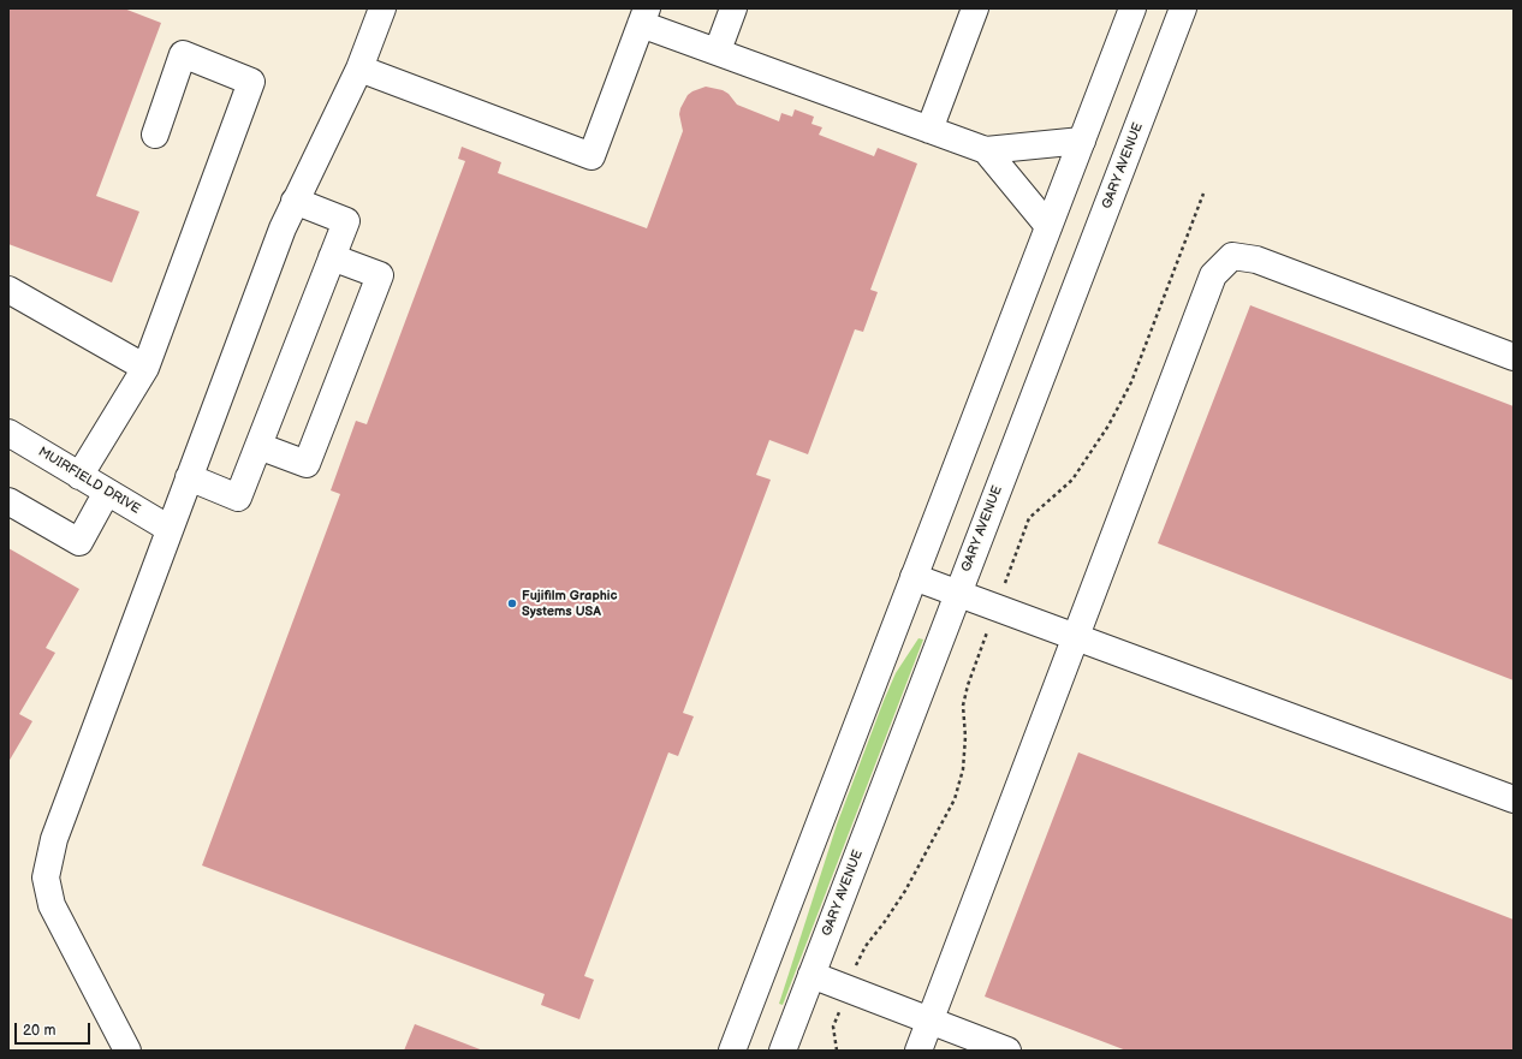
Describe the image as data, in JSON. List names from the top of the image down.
{
  "streets": {
    "main road": ["GARY AVENUE", "MUIRFIELD DRIVE"]
  },
  "places": ["Fujifilm Graphic Systems USA"],
  "scale_bar": "20 m"
}
